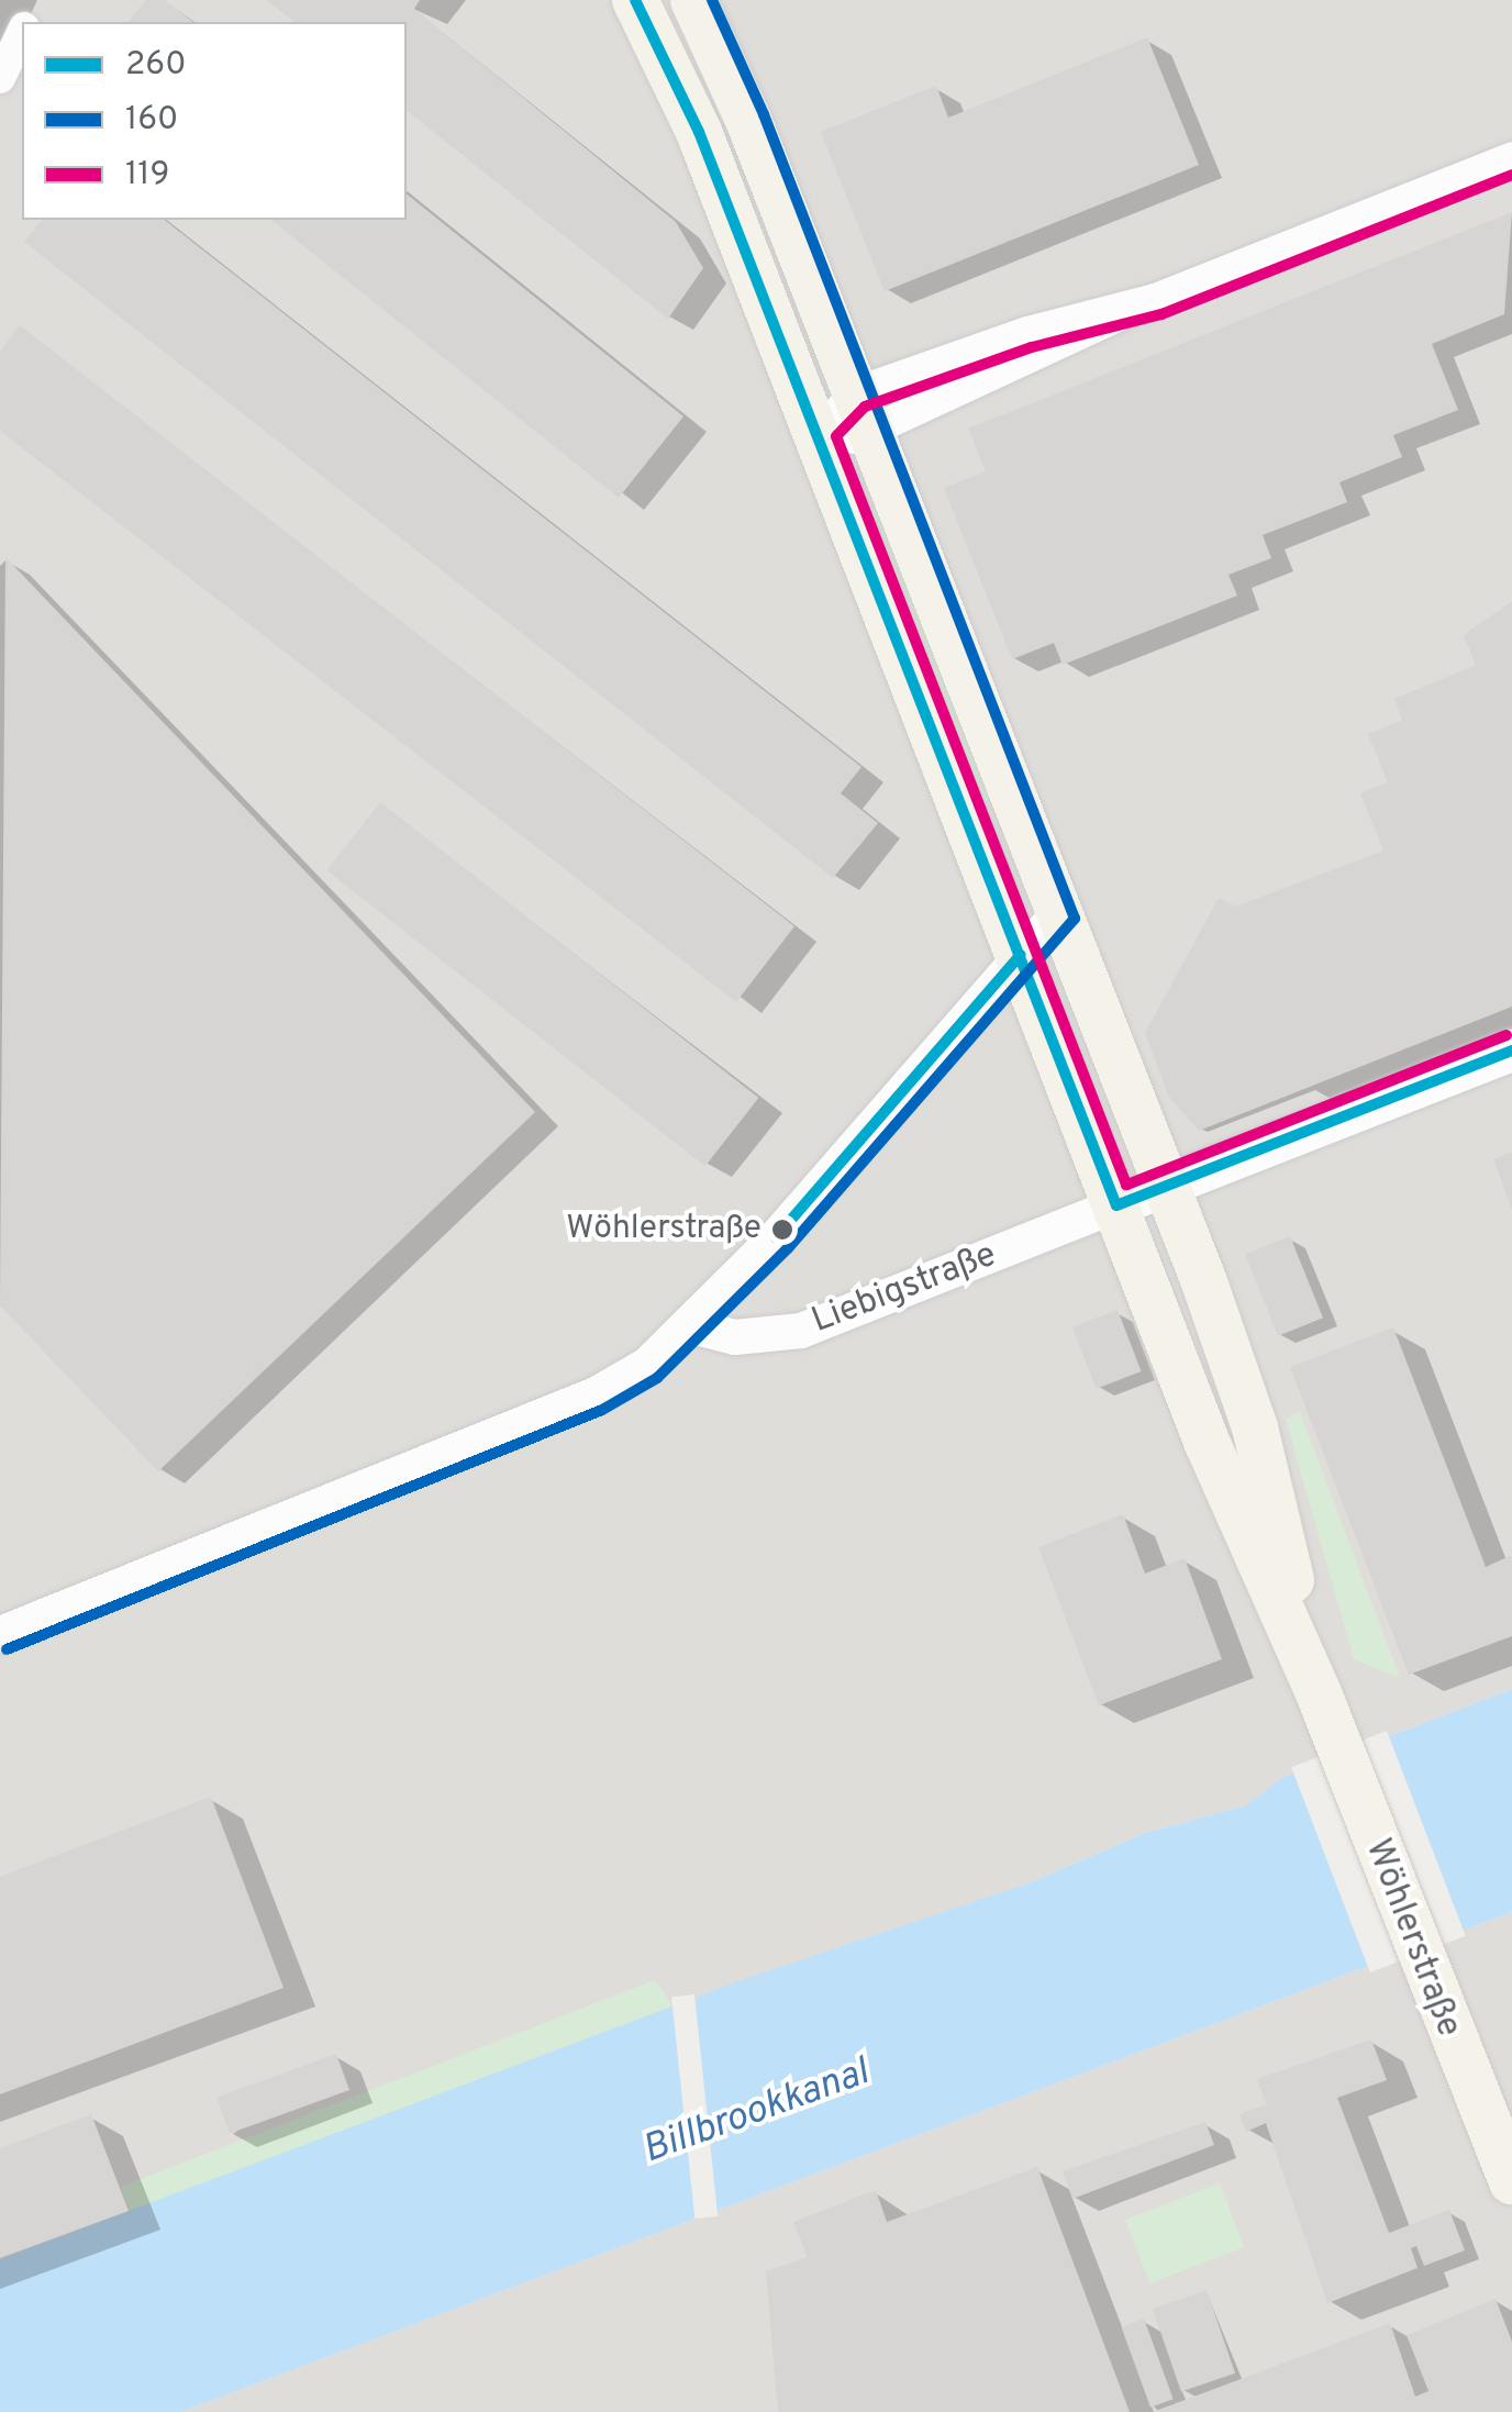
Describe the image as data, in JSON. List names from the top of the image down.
{
  "streets": {
    "main road": ["Liebigstraße", "Wöhlerstraße"]
  },
  "crossings": [
    ["Liebigstraße", "Wöhlerstraße"]
  ],
  "water": ["Billbrookkanal"],
  "places": ["Wöhlerstraße"],
  "lines": ["transit line 260", "transit line 160", "transit line 119"],
  "legend": ["260", "160", "119"]
}
